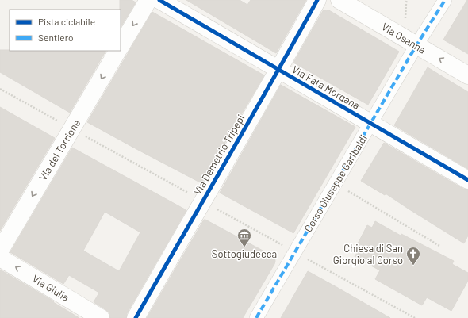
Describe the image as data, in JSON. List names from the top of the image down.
{
  "streets": {
    "street": [
      "Via Osanna",
      "Via Fata Morgana",
      "Via del Torrione",
      "Via Demetrio Tripepi",
      "Corso Giuseppe Garibaldi",
      "Via Giulia"
    ]
  },
  "crossings": [
    ["Via Osanna", "Corso Giuseppe Garibaldi"],
    ["Via Fata Morgana", "Via Demetrio Tripepi"],
    ["Via Fata Morgana", "Corso Giuseppe Garibaldi"]
  ],
  "one_way": ["Via Osanna", "Via del Torrione", "Via Giulia"],
  "places": {
    "museum": ["Sottogiudecca"],
    "church": ["Chiesa di San Giorgio al Corso"]
  },
  "legend": ["Pista ciclabile", "Sentiero"]
}
